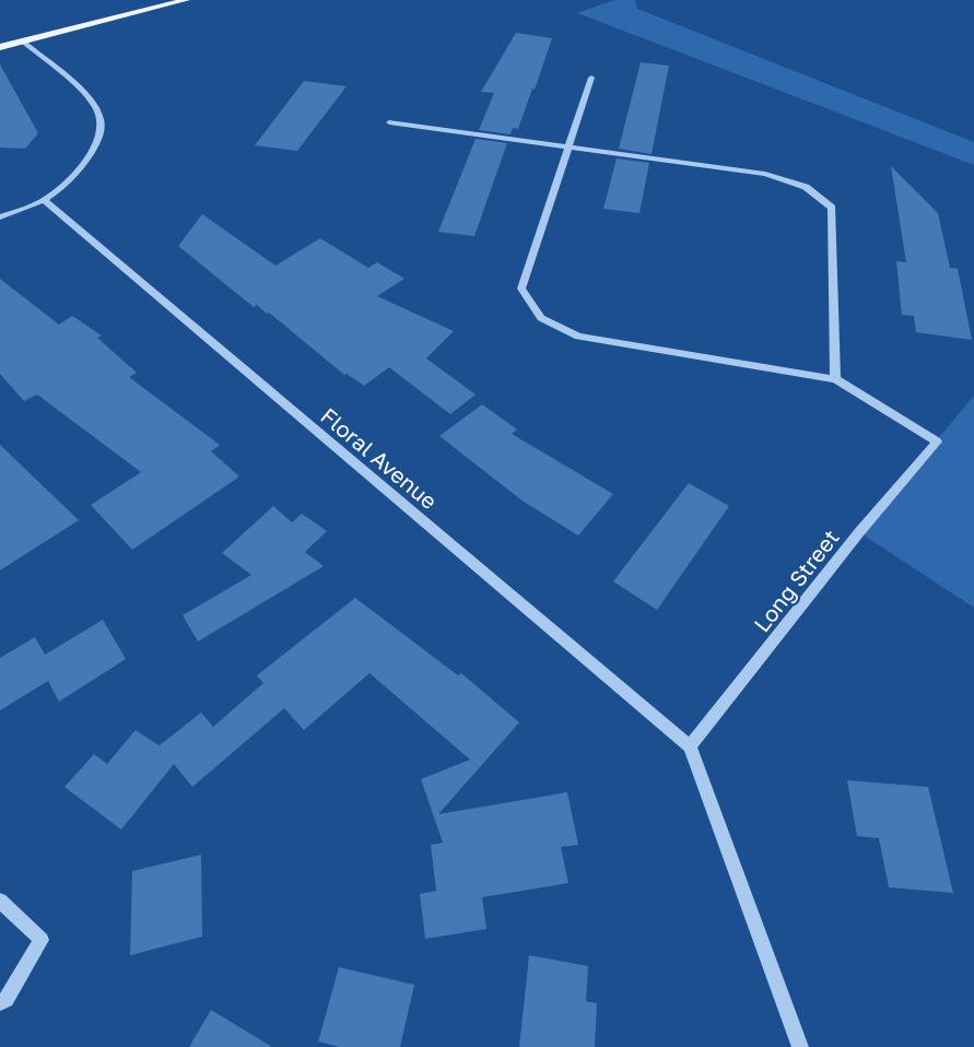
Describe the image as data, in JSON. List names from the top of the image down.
{
  "streets": {
    "street": ["Floral Avenue", "Long Street"]
  },
  "crossings": [
    ["Floral Avenue", "Long Street"]
  ]
}
